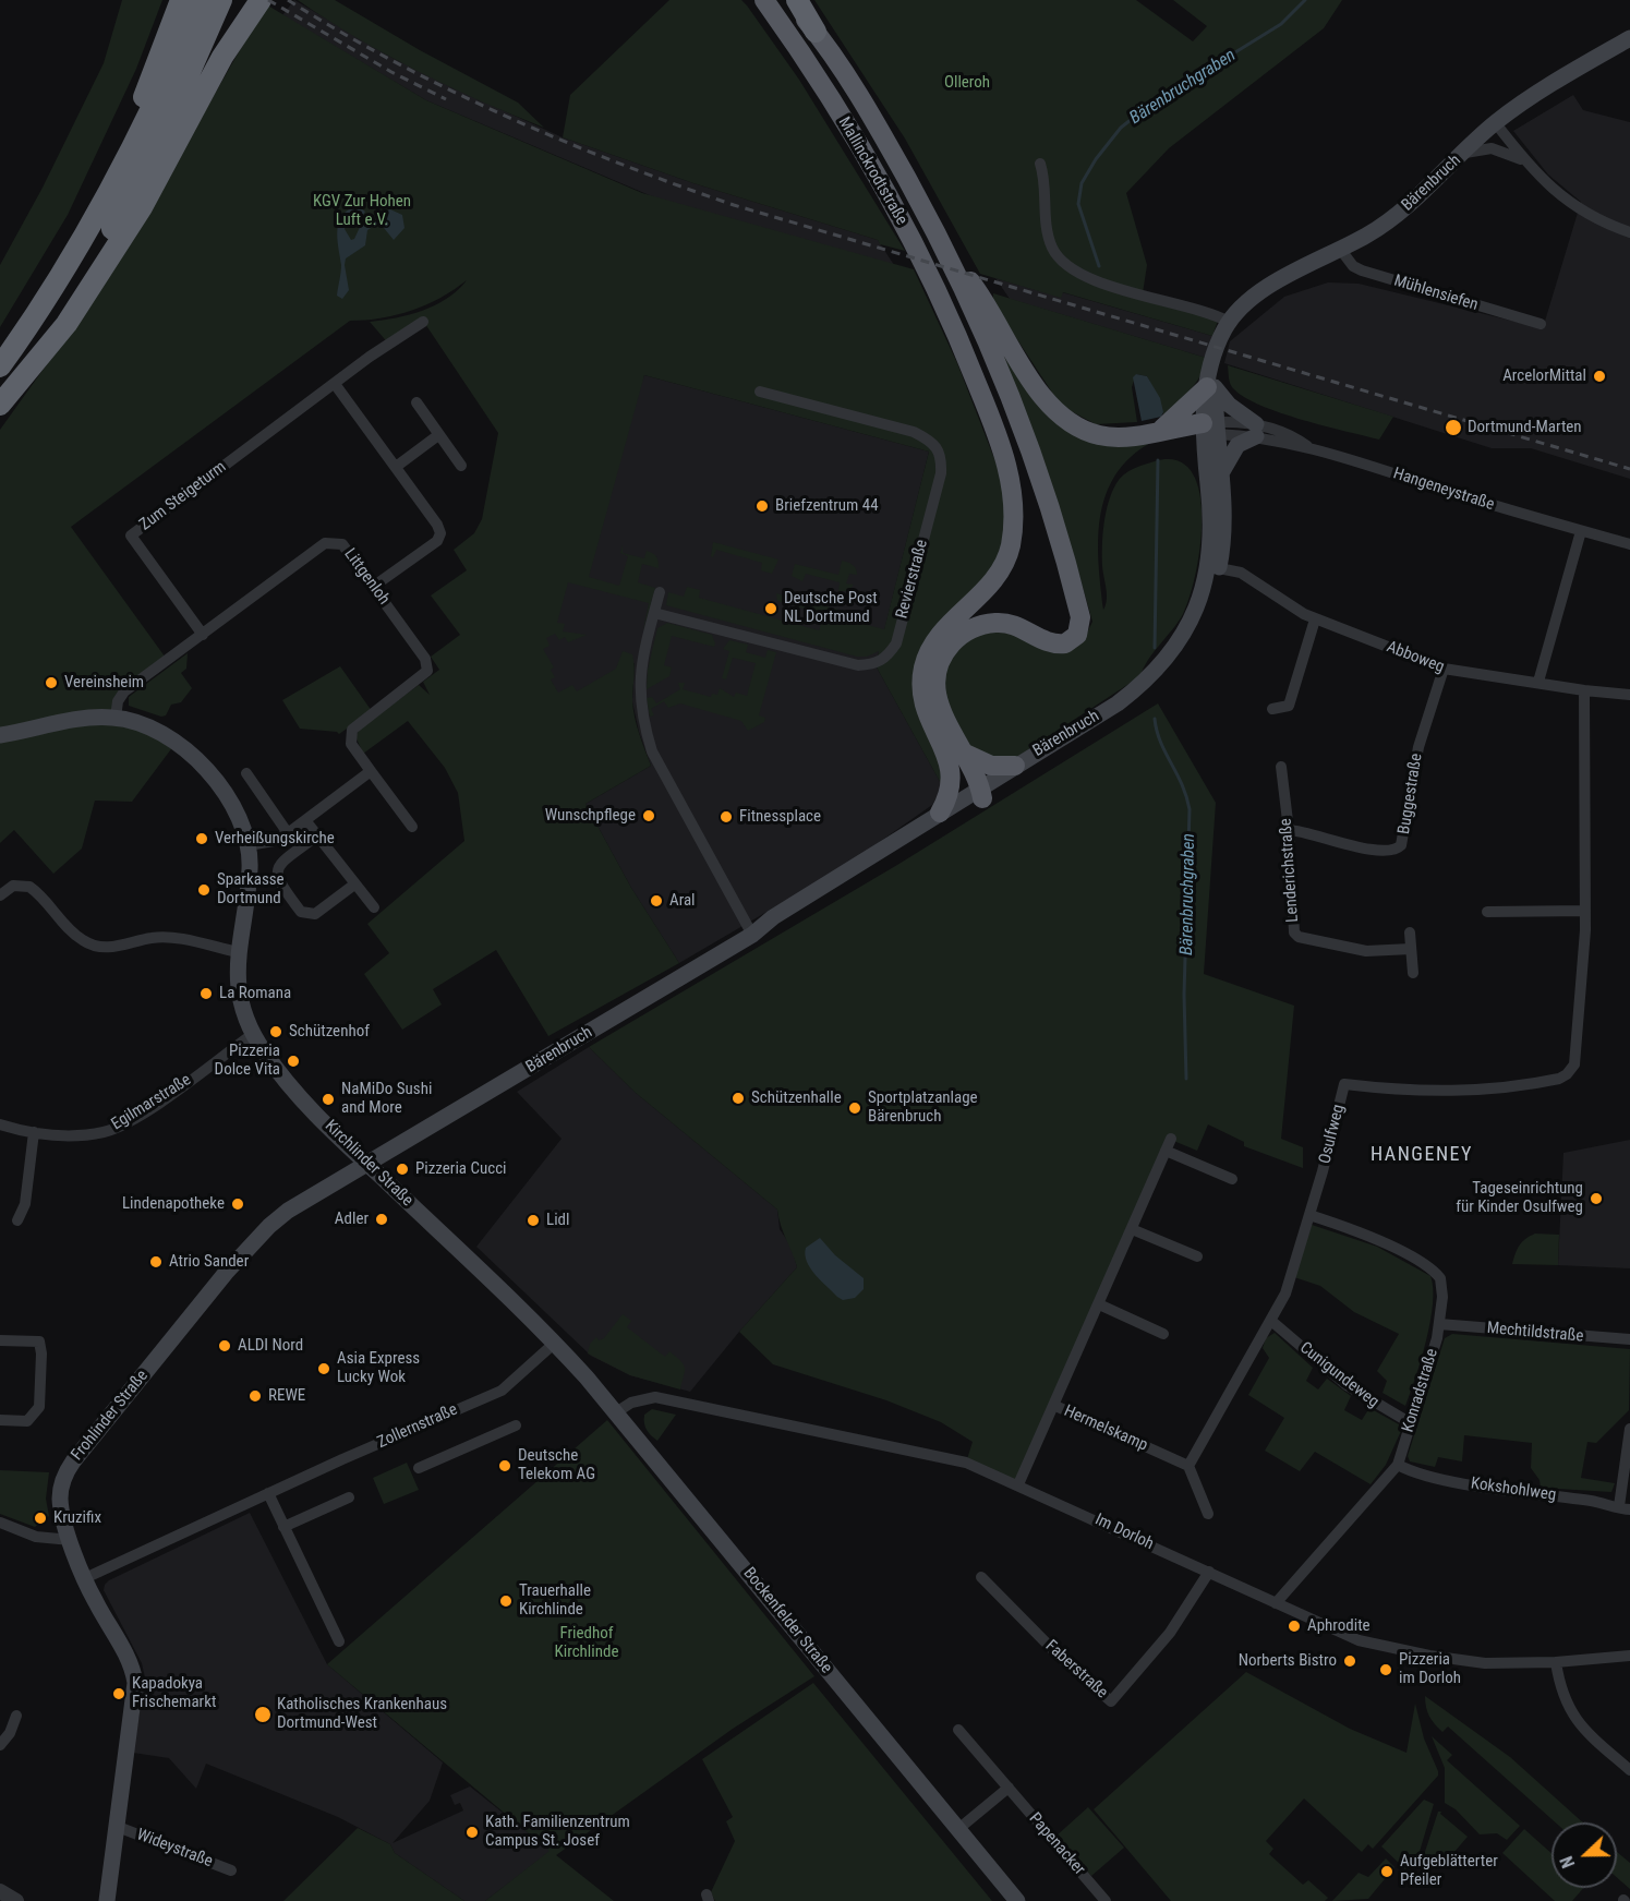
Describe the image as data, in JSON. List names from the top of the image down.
{
  "streets": {
    "highway": ["Mallinckrodtstraße"],
    "main road": [
      "Bärenbruch",
      "Kirchlinder Straße",
      "Frohlinder Straße",
      "Bockenfelder Straße"
    ],
    "street": [
      "Mühlensiefen",
      "Hangeneystraße",
      "Zum Steigeturm",
      "Littgenloh",
      "Revierstraße",
      "Abboweg",
      "Buggestraße",
      "Lenderichstraße",
      "Egilmarstraße",
      "Osulfweg",
      "Mechtildstraße",
      "Cunigundeweg",
      "Konradstraße",
      "Zollernstraße",
      "Hermelskamp",
      "Kokshohlweg",
      "Im Dorloh",
      "Faberstraße",
      "Papenacker",
      "Wideystraße"
    ]
  },
  "crossings": [
    ["Bärenbruch", "Mühlensiefen"],
    ["Bärenbruch", "Hangeneystraße"],
    ["Bärenbruch", "Abboweg"],
    ["Bärenbruch", "Kirchlinder Straße"],
    ["Bärenbruch", "Frohlinder Straße"],
    ["Zum Steigeturm", "Littgenloh"],
    ["Abboweg", "Buggestraße"],
    ["Abboweg", "Osulfweg"],
    ["Buggestraße", "Lenderichstraße"],
    ["Egilmarstraße", "Kirchlinder Straße"],
    ["Osulfweg", "Cunigundeweg"],
    ["Osulfweg", "Konradstraße"],
    ["Osulfweg", "Hermelskamp"],
    ["Kirchlinder Straße", "Frohlinder Straße"],
    ["Kirchlinder Straße", "Zollernstraße"],
    ["Kirchlinder Straße", "Bockenfelder Straße"],
    ["Mechtildstraße", "Konradstraße"],
    ["Cunigundeweg", "Konradstraße"],
    ["Konradstraße", "Kokshohlweg"],
    ["Konradstraße", "Im Dorloh"],
    ["Frohlinder Straße", "Zollernstraße"],
    ["Frohlinder Straße", "Wideystraße"],
    ["Zollernstraße", "Bockenfelder Straße"],
    ["Hermelskamp", "Im Dorloh"],
    ["Im Dorloh", "Bockenfelder Straße"],
    ["Im Dorloh", "Faberstraße"]
  ],
  "districts": ["HANGENEY"],
  "water": ["Bärenbruchgraben"],
  "parks": ["Olleroh", "KGV Zur Hohen Luft e.V.", "Friedhof Kirchlinde"],
  "places": [
    "ArcelorMittal",
    "Dortmund-Marten",
    "Briefzentrum 44",
    "Deutsche Post NL Dortmund",
    "Vereinsheim",
    "Wunschpflege",
    "Fitnessplace",
    "Verheißungskirche",
    "Sparkasse Dortmund",
    "Aral",
    "La Romana",
    "Schützenhof",
    "Pizzeria Dolce Vita",
    "Schützenhalle",
    "NaMiDo Sushi and More",
    "Sportplatzanlage Bärenbruch",
    "Pizzeria Cucci",
    "Tageseinrichtung für Kinder Osulfweg",
    "Lindenapotheke",
    "Adler",
    "Lidl",
    "Atrio Sander",
    "ALDI Nord",
    "Asia Express Lucky Wok",
    "REWE",
    "Deutsche Telekom AG",
    "Kruzifix",
    "Trauerhalle Kirchlinde",
    "Aphrodite",
    "Norberts Bistro",
    "Pizzeria im Dorloh",
    "Kapadokya Frischemarkt",
    "Katholisches Krankenhaus Dortmund-West",
    "Kath. Familienzentrum Campus St. Josef",
    "Aufgeblätterter Pfeiler"
  ],
  "north": "left"
}
